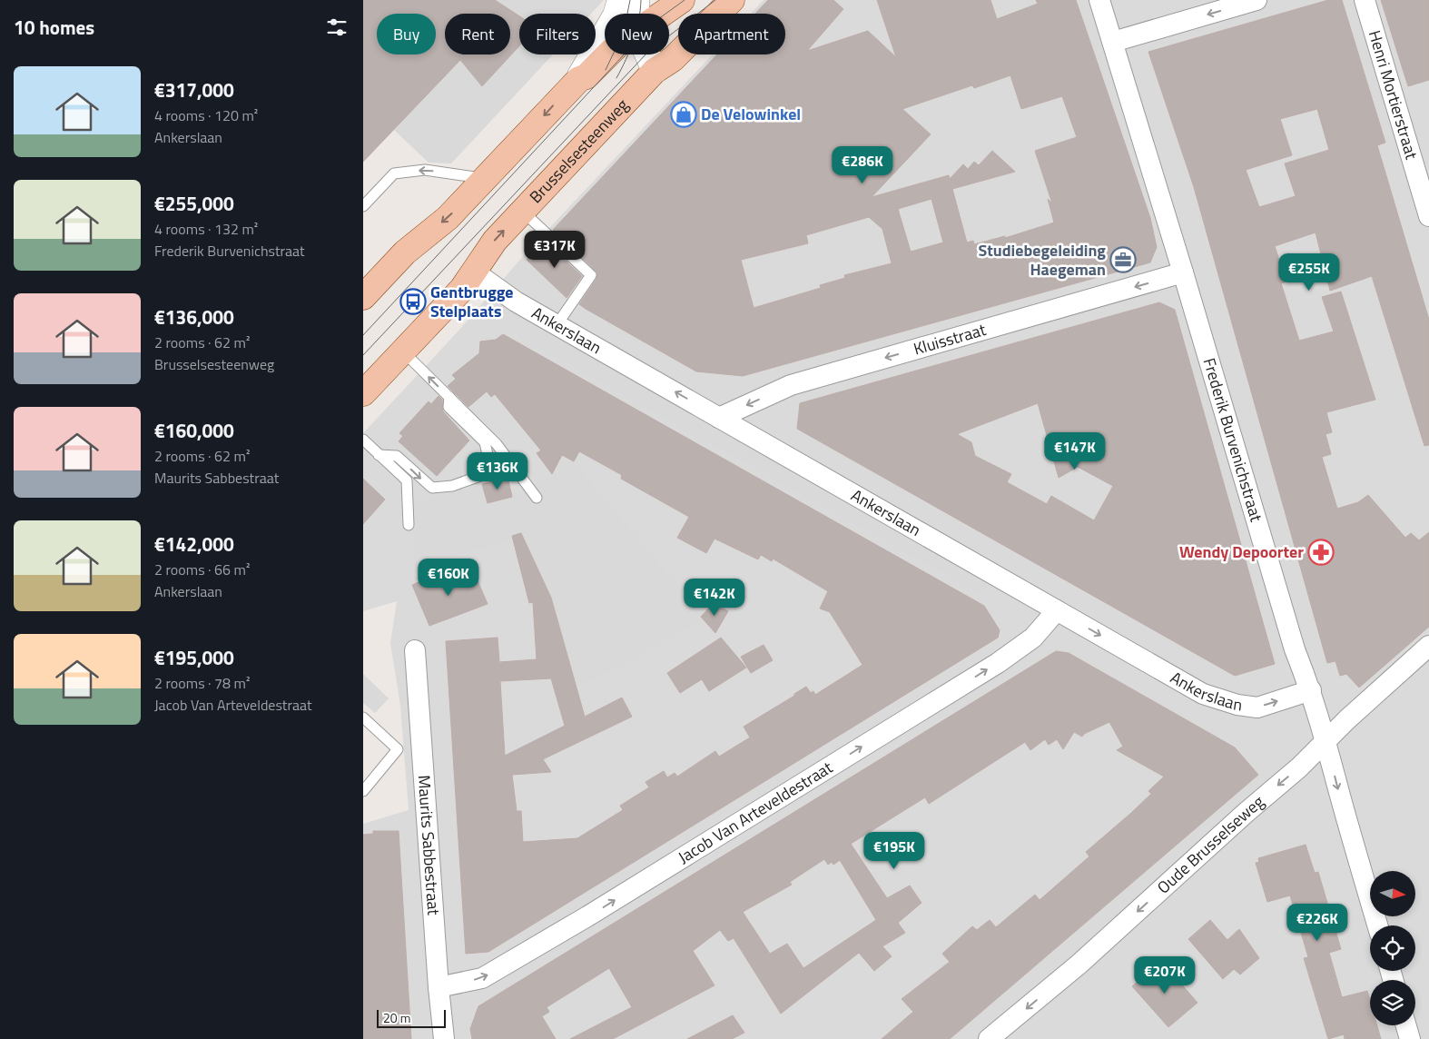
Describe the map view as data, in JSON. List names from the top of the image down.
{
  "streets": {
    "main road": ["Brusselsesteenweg"],
    "street": [
      "Henri Mortierstraat",
      "Ankerslaan",
      "Kluisstraat",
      "Frederik Burvenichstraat",
      "Jacob Van Arteveldestraat",
      "Maurits Sabbestraat",
      "Oude Brusselseweg"
    ]
  },
  "crossings": [
    ["Brusselsesteenweg", "Ankerslaan"],
    ["Ankerslaan", "Kluisstraat"],
    ["Ankerslaan", "Frederik Burvenichstraat"],
    ["Ankerslaan", "Jacob Van Arteveldestraat"],
    ["Kluisstraat", "Frederik Burvenichstraat"],
    ["Frederik Burvenichstraat", "Oude Brusselseweg"],
    ["Jacob Van Arteveldestraat", "Maurits Sabbestraat"]
  ],
  "one_way": ["Kluisstraat", "Jacob Van Arteveldestraat", "Oude Brusselseweg"],
  "places": {
    "shop": ["De Velowinkel"],
    "office": ["Studiebegeleiding Haegeman"],
    "bus stop": ["Gentbrugge Stelplaats"],
    "pharmacy": ["Wendy Depoorter"]
  },
  "scale_bar": "20 m",
  "north": "right",
  "page": {
    "heading": "10 homes",
    "chip": [
      "Buy",
      "Rent",
      "Filters",
      "New",
      "Apartment"
    ],
    "list": [
      {
        "name": "€317,000",
        "note": "4 rooms · 120 m² · Ankerslaan"
      },
      {
        "name": "€255,000",
        "note": "4 rooms · 132 m² · Frederik Burvenichstraat"
      },
      {
        "name": "€136,000",
        "note": "2 rooms · 62 m² · Brusselsesteenweg"
      },
      {
        "name": "€160,000",
        "note": "2 rooms · 62 m² · Maurits Sabbestraat"
      },
      {
        "name": "€142,000",
        "note": "2 rooms · 66 m² · Ankerslaan"
      },
      {
        "name": "€195,000",
        "note": "2 rooms · 78 m² · Jacob Van Arteveldestraat"
      }
    ],
    "price": [
      "€286K",
      "€317K",
      "€255K",
      "€147K",
      "€136K",
      "€160K",
      "€142K",
      "€195K",
      "€226K",
      "€207K"
    ],
    "scale": "20 m"
  }
}
